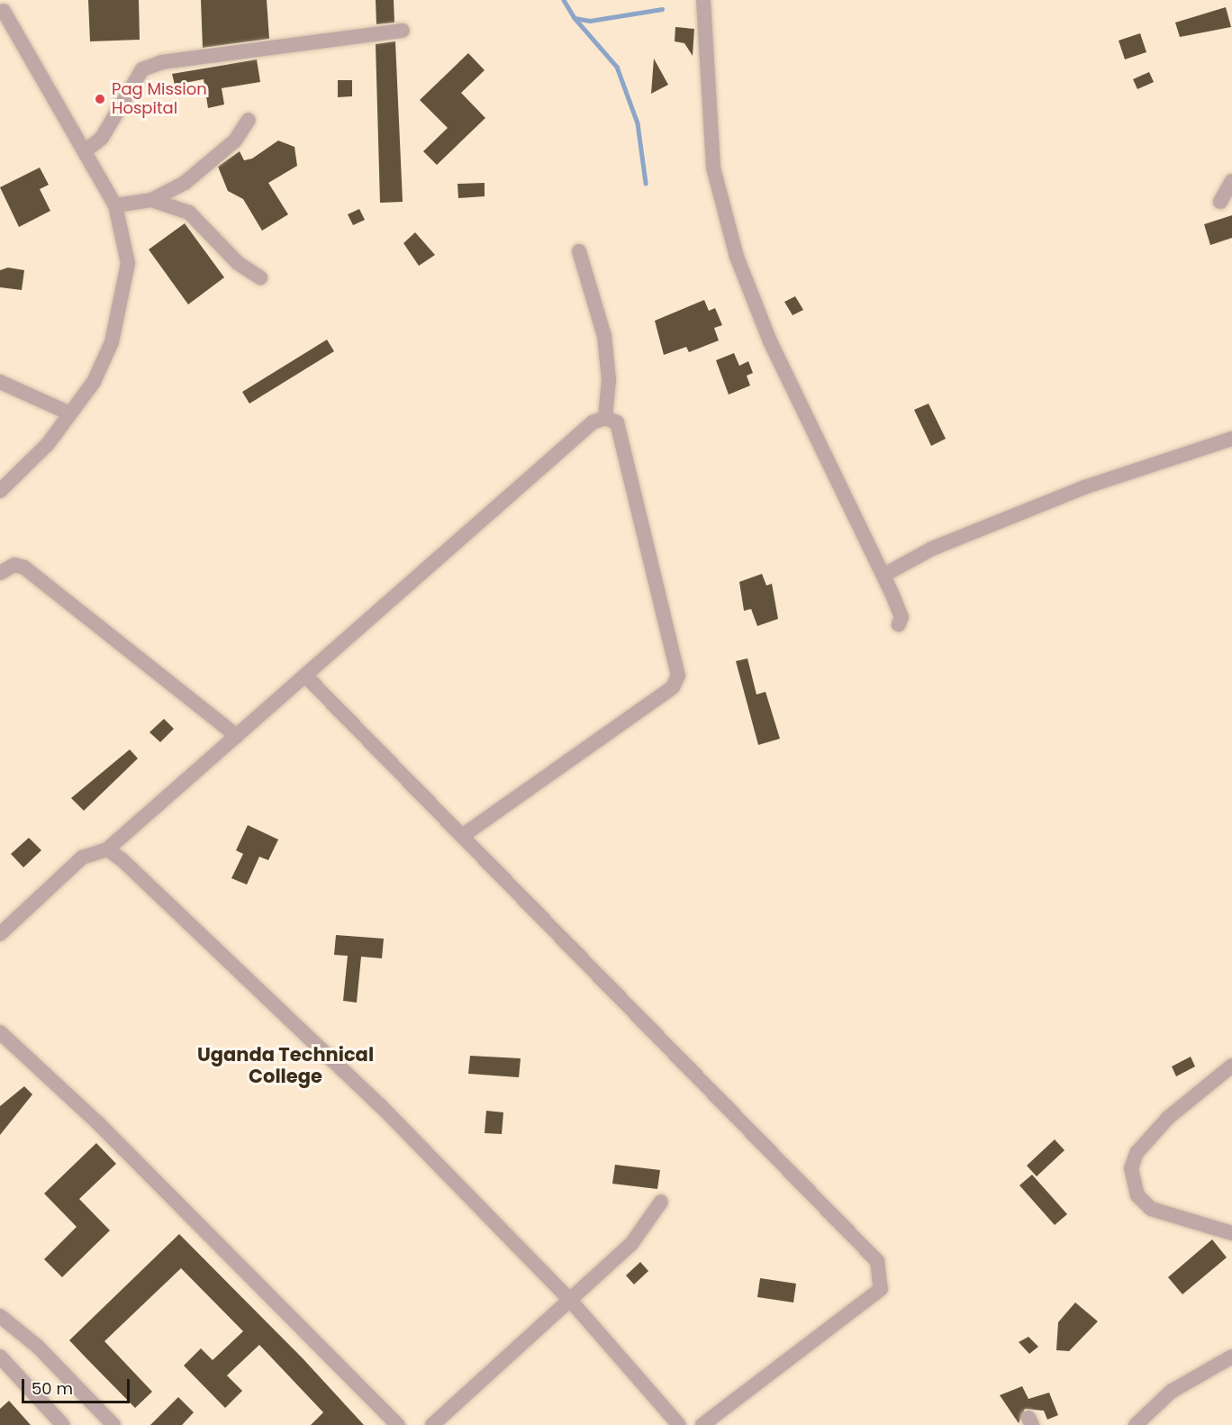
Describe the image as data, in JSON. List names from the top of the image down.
{
  "districts": ["Uganda Technical College"],
  "places": ["Pag Mission Hospital"],
  "scale_bar": "50 m"
}
